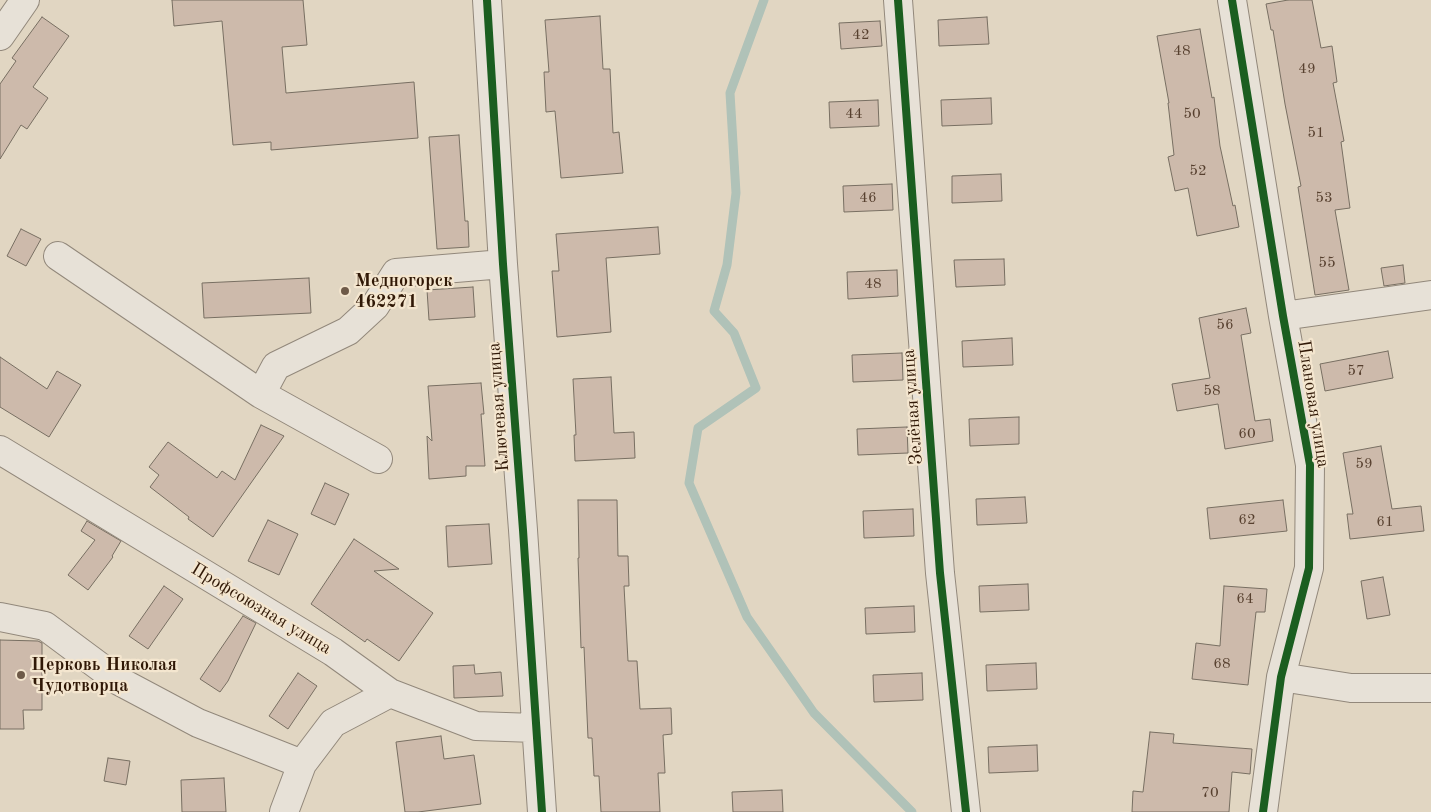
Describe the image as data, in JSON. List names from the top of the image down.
{
  "streets": {
    "street": [
      "Плановая улица",
      "Ключевая улица",
      "Зелёная улица",
      "Профсоюзная улица"
    ]
  },
  "crossings": [
    ["Ключевая улица", "Профсоюзная улица"]
  ],
  "places": ["Медногорск 462271", "Церковь Николая Чудотворца"],
  "house_numbers": [
    "42",
    "48",
    "49",
    "44",
    "50",
    "51",
    "52",
    "46",
    "53",
    "55",
    "48",
    "56",
    "57",
    "58",
    "60",
    "59",
    "62",
    "61",
    "64",
    "68",
    "70"
  ]
}
